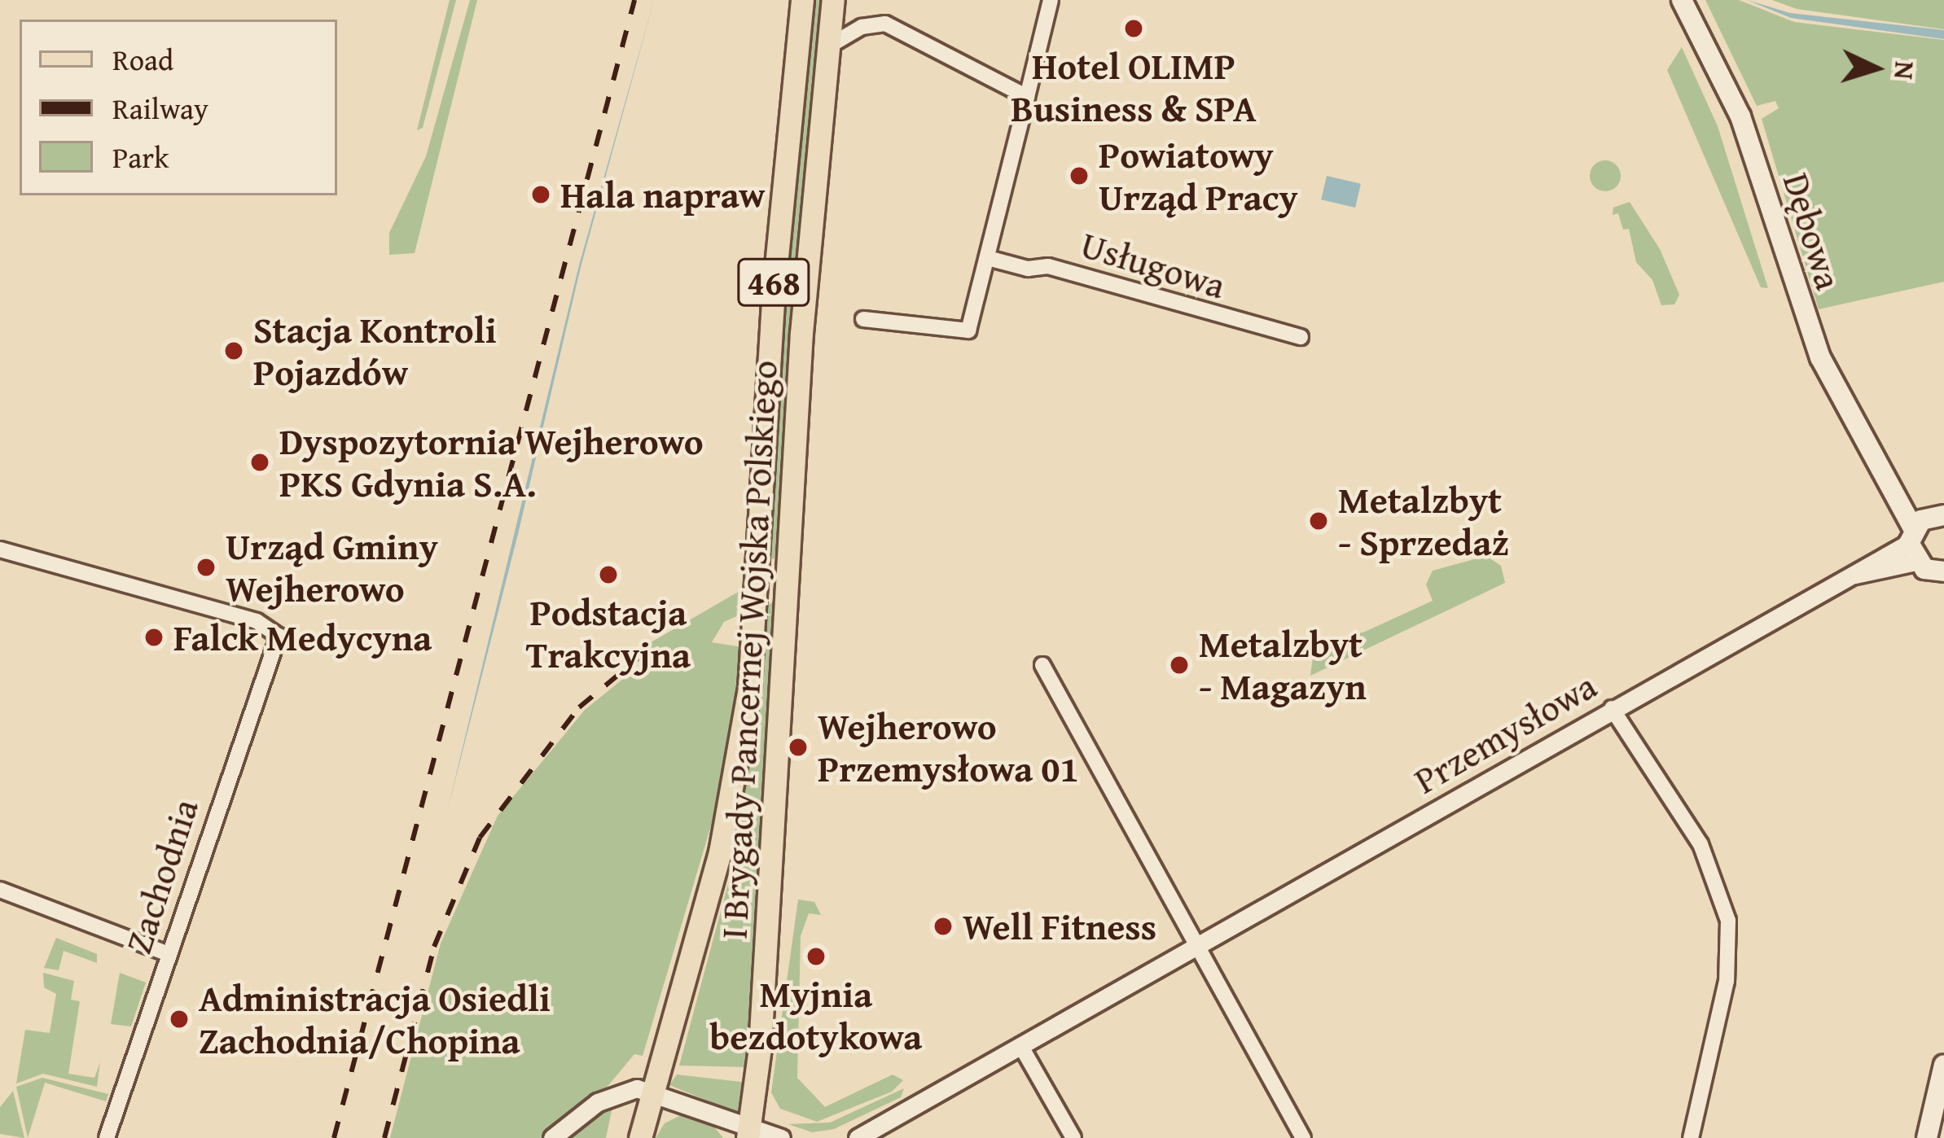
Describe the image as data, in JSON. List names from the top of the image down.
{
  "streets": {
    "main road": ["Dębowa", "468", "I Brygady Pancernej Wojska Polskiego"],
    "street": ["Usługowa", "Przemysłowa", "Zachodnia"]
  },
  "crossings": [
    ["Dębowa", "Przemysłowa"],
    ["468", "I Brygady Pancernej Wojska Polskiego"]
  ],
  "places": [
    "Hotel OLIMP Business & SPA",
    "Powiatowy Urząd Pracy",
    "Hala napraw",
    "Stacja Kontroli Pojazdów",
    "Dyspozytornia Wejherowo PKS Gdynia S.A.",
    "Metalzbyt - Sprzedaż",
    "Urząd Gminy Wejherowo",
    "Podstacja Trakcyjna",
    "Falck Medycyna",
    "Metalzbyt - Magazyn",
    "Wejherowo Przemysłowa 01",
    "Well Fitness",
    "Myjnia bezdotykowa",
    "Administracja Osiedli Zachodnia/Chopina"
  ],
  "legend": ["Road", "Railway", "Park"],
  "north": "right"
}
